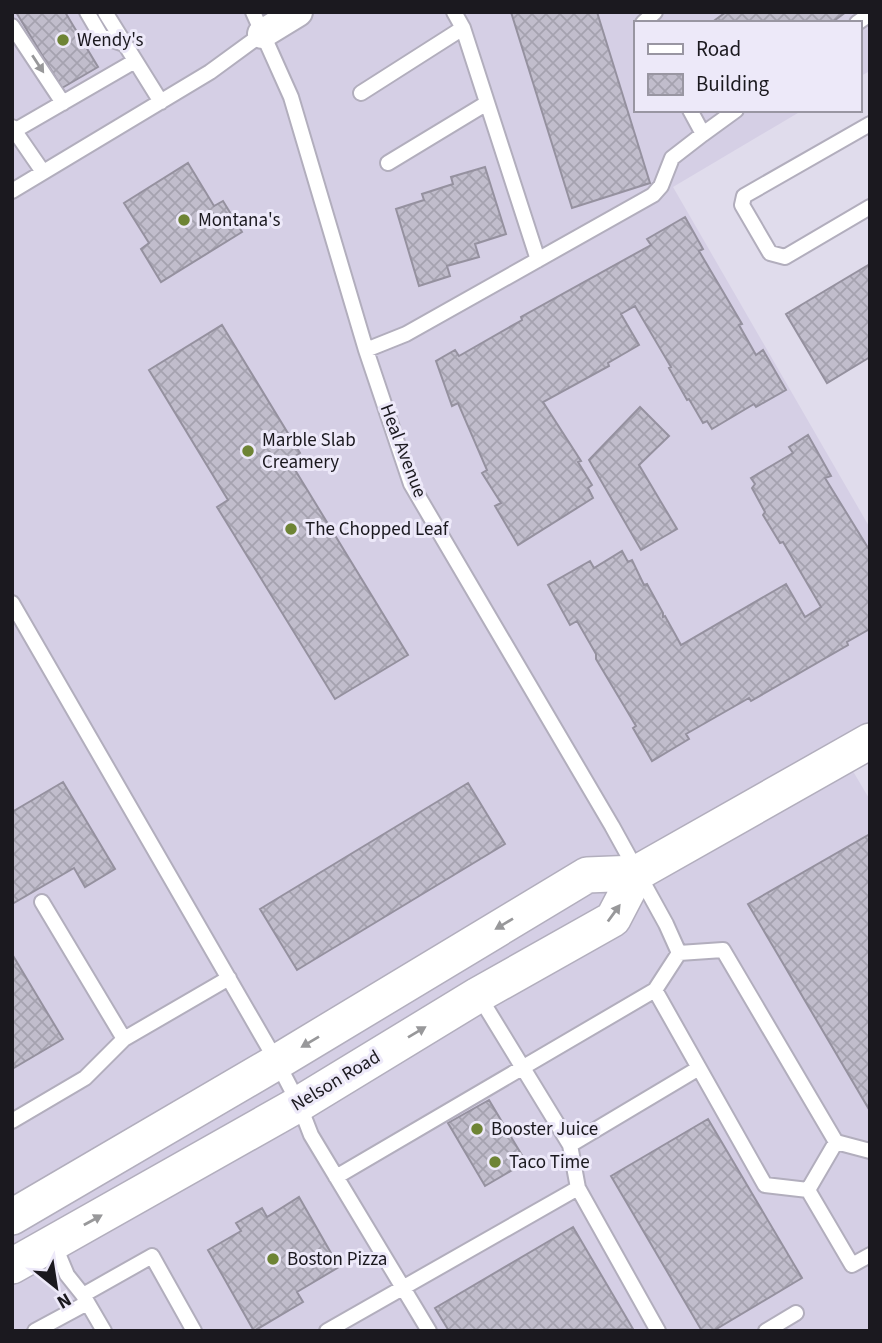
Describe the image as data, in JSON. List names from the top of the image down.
{
  "streets": {
    "street": ["Nelson Road"],
    "lane": ["Heal Avenue"]
  },
  "crossings": [
    ["Heal Avenue", "Nelson Road"]
  ],
  "places": [
    "Wendy's",
    "Montana's",
    "Marble Slab Creamery",
    "The Chopped Leaf",
    "Booster Juice",
    "Taco Time",
    "Boston Pizza"
  ],
  "legend": ["Road", "Building"],
  "north": "bottom right"
}
